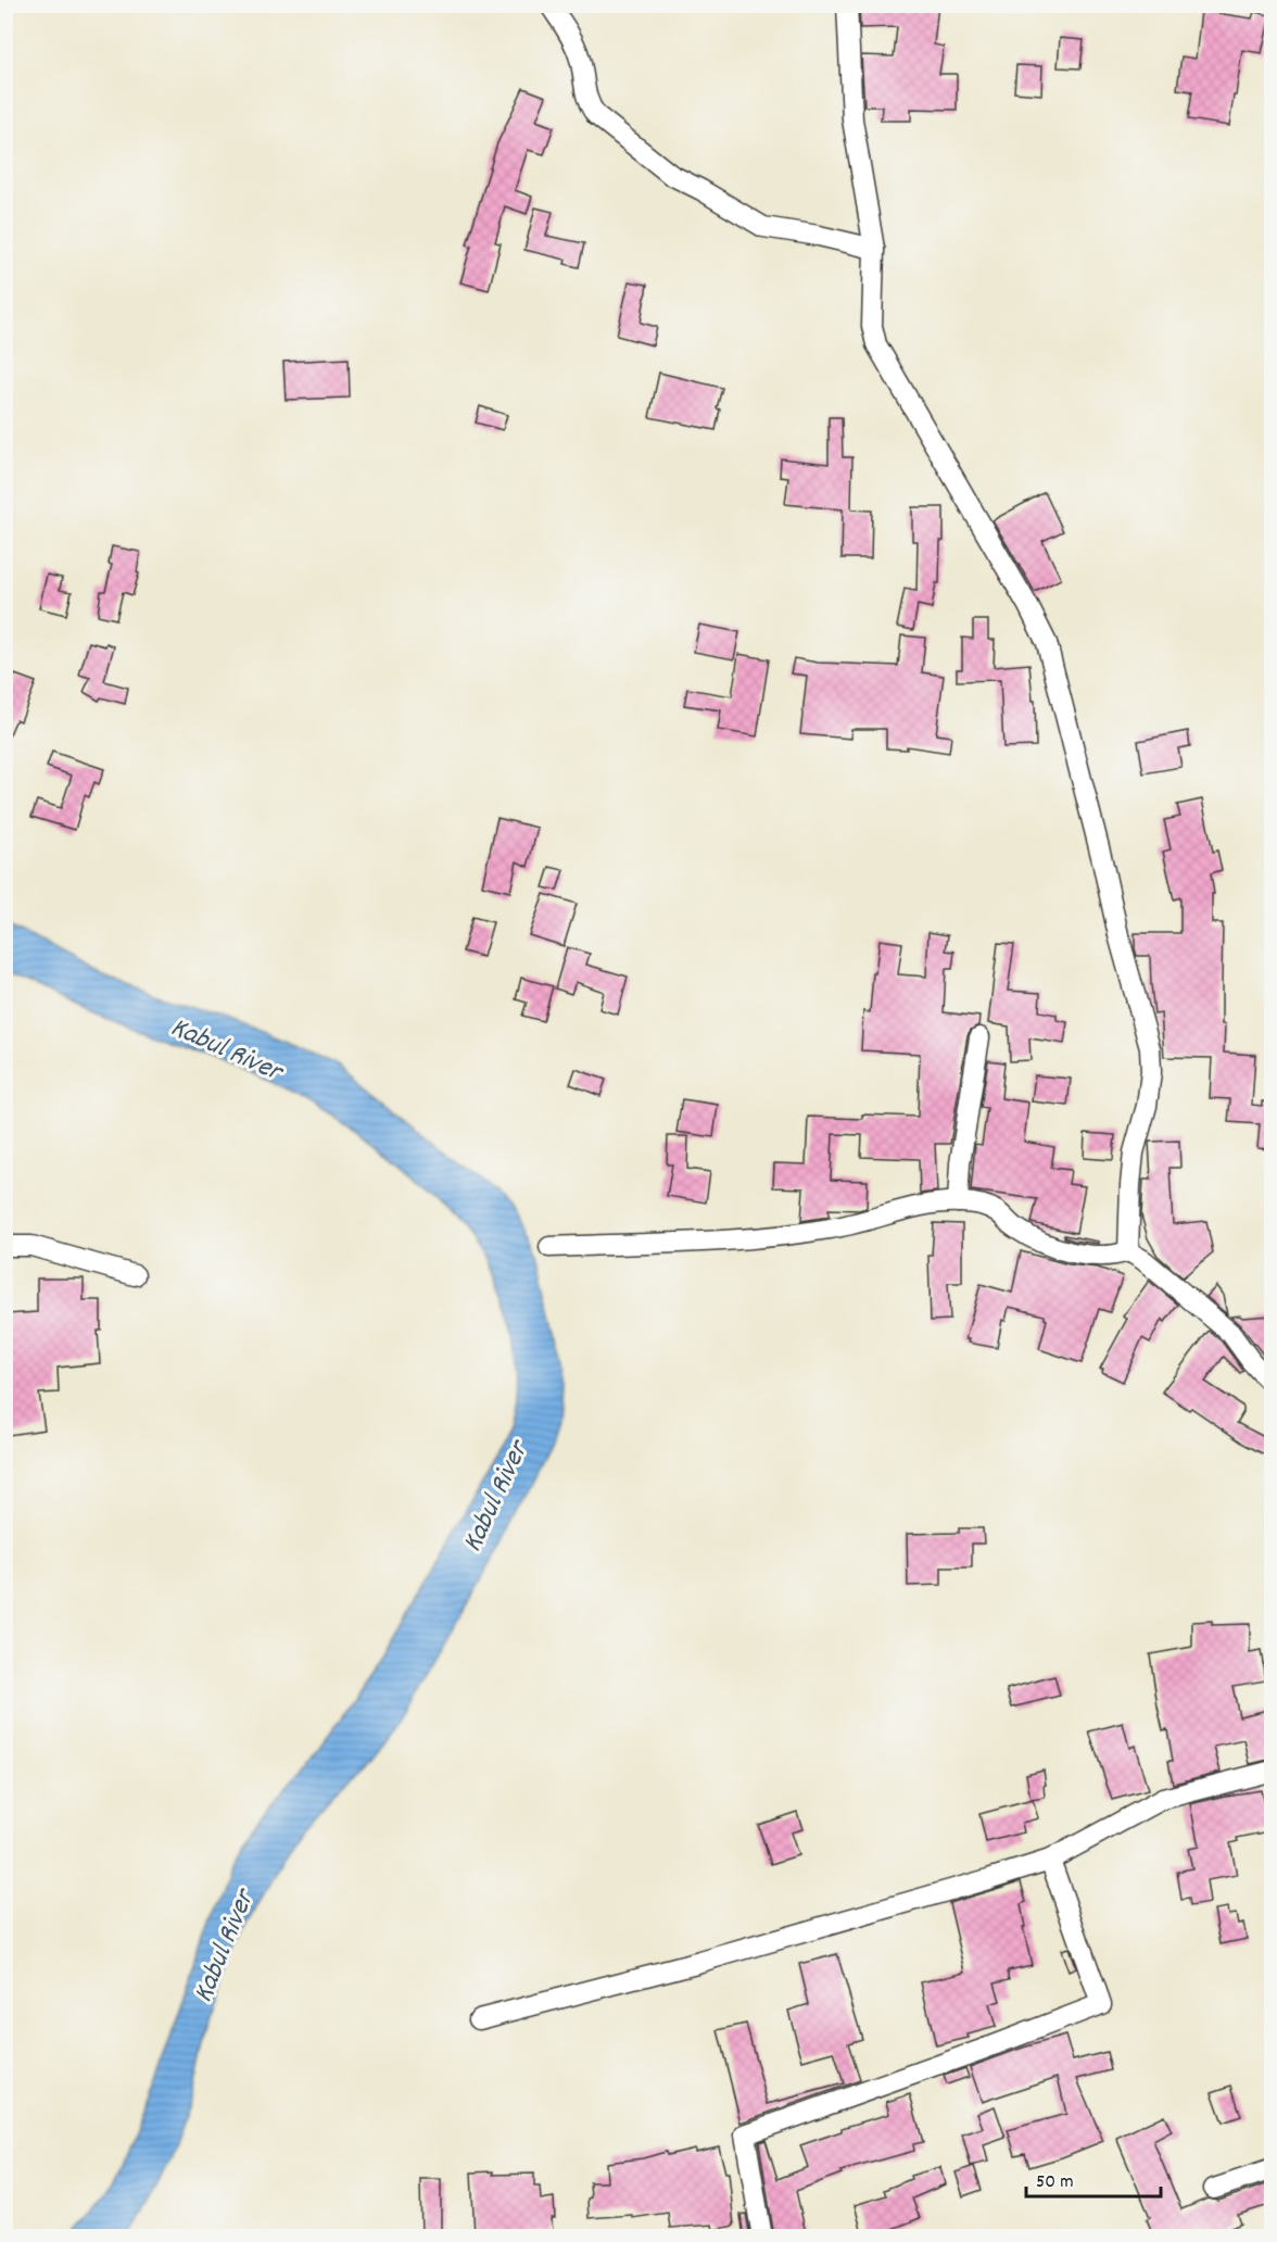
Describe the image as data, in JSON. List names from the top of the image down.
{
  "water": ["Kabul River"],
  "scale_bar": "50 m"
}
